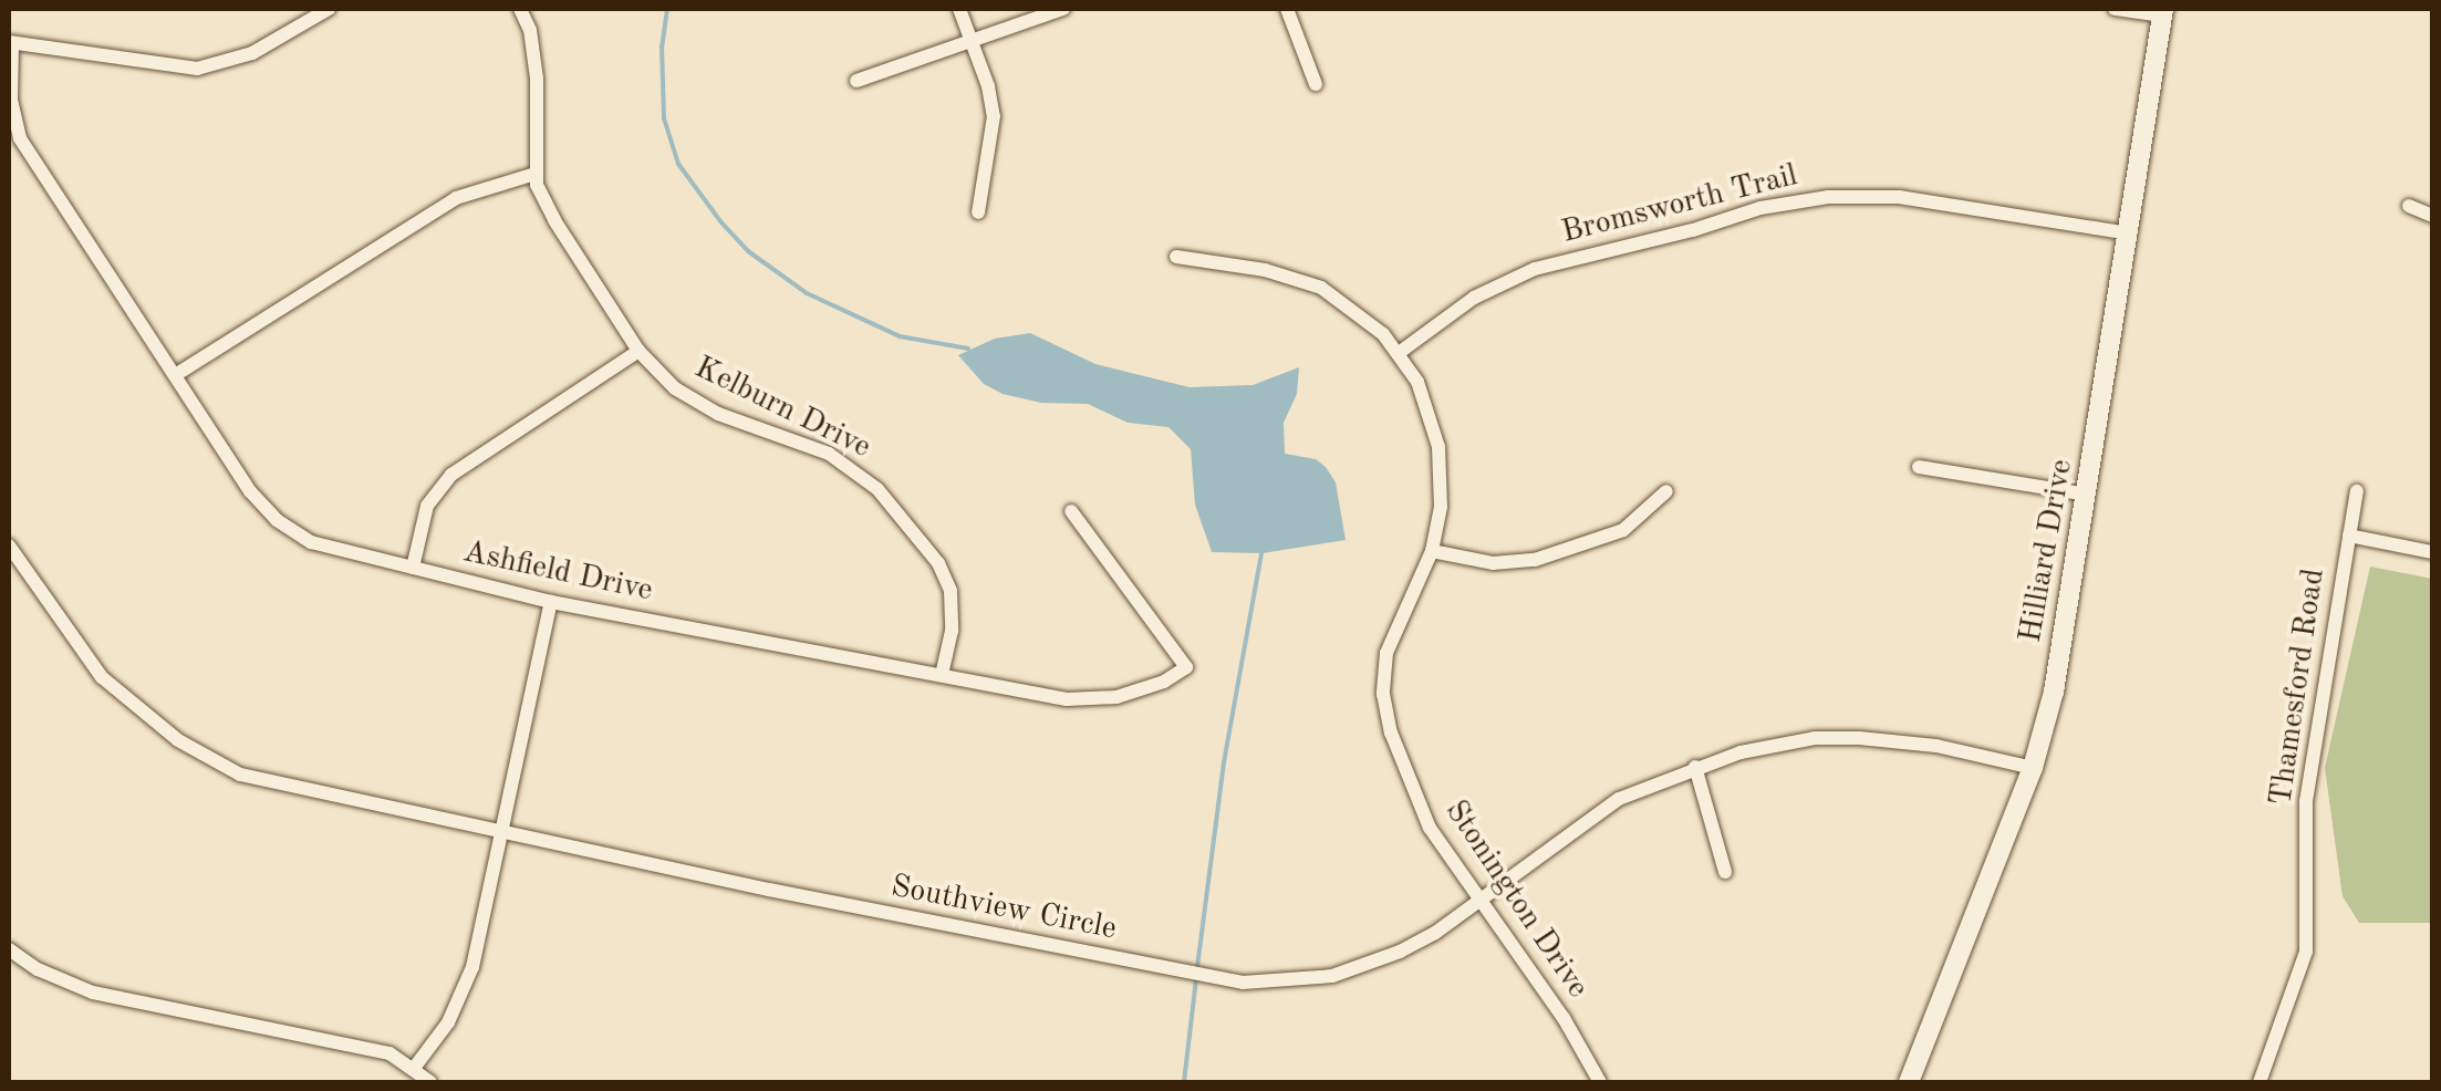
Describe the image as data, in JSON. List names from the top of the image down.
{
  "streets": {
    "street": [
      "Bromsworth Trail",
      "Kelburn Drive",
      "Hilliard Drive",
      "Ashfield Drive",
      "Thamesford Road",
      "Stonington Drive",
      "Southview Circle"
    ]
  },
  "crossings": [
    ["Bromsworth Trail", "Hilliard Drive"],
    ["Bromsworth Trail", "Stonington Drive"],
    ["Kelburn Drive", "Ashfield Drive"],
    ["Hilliard Drive", "Southview Circle"],
    ["Stonington Drive", "Southview Circle"]
  ]
}
